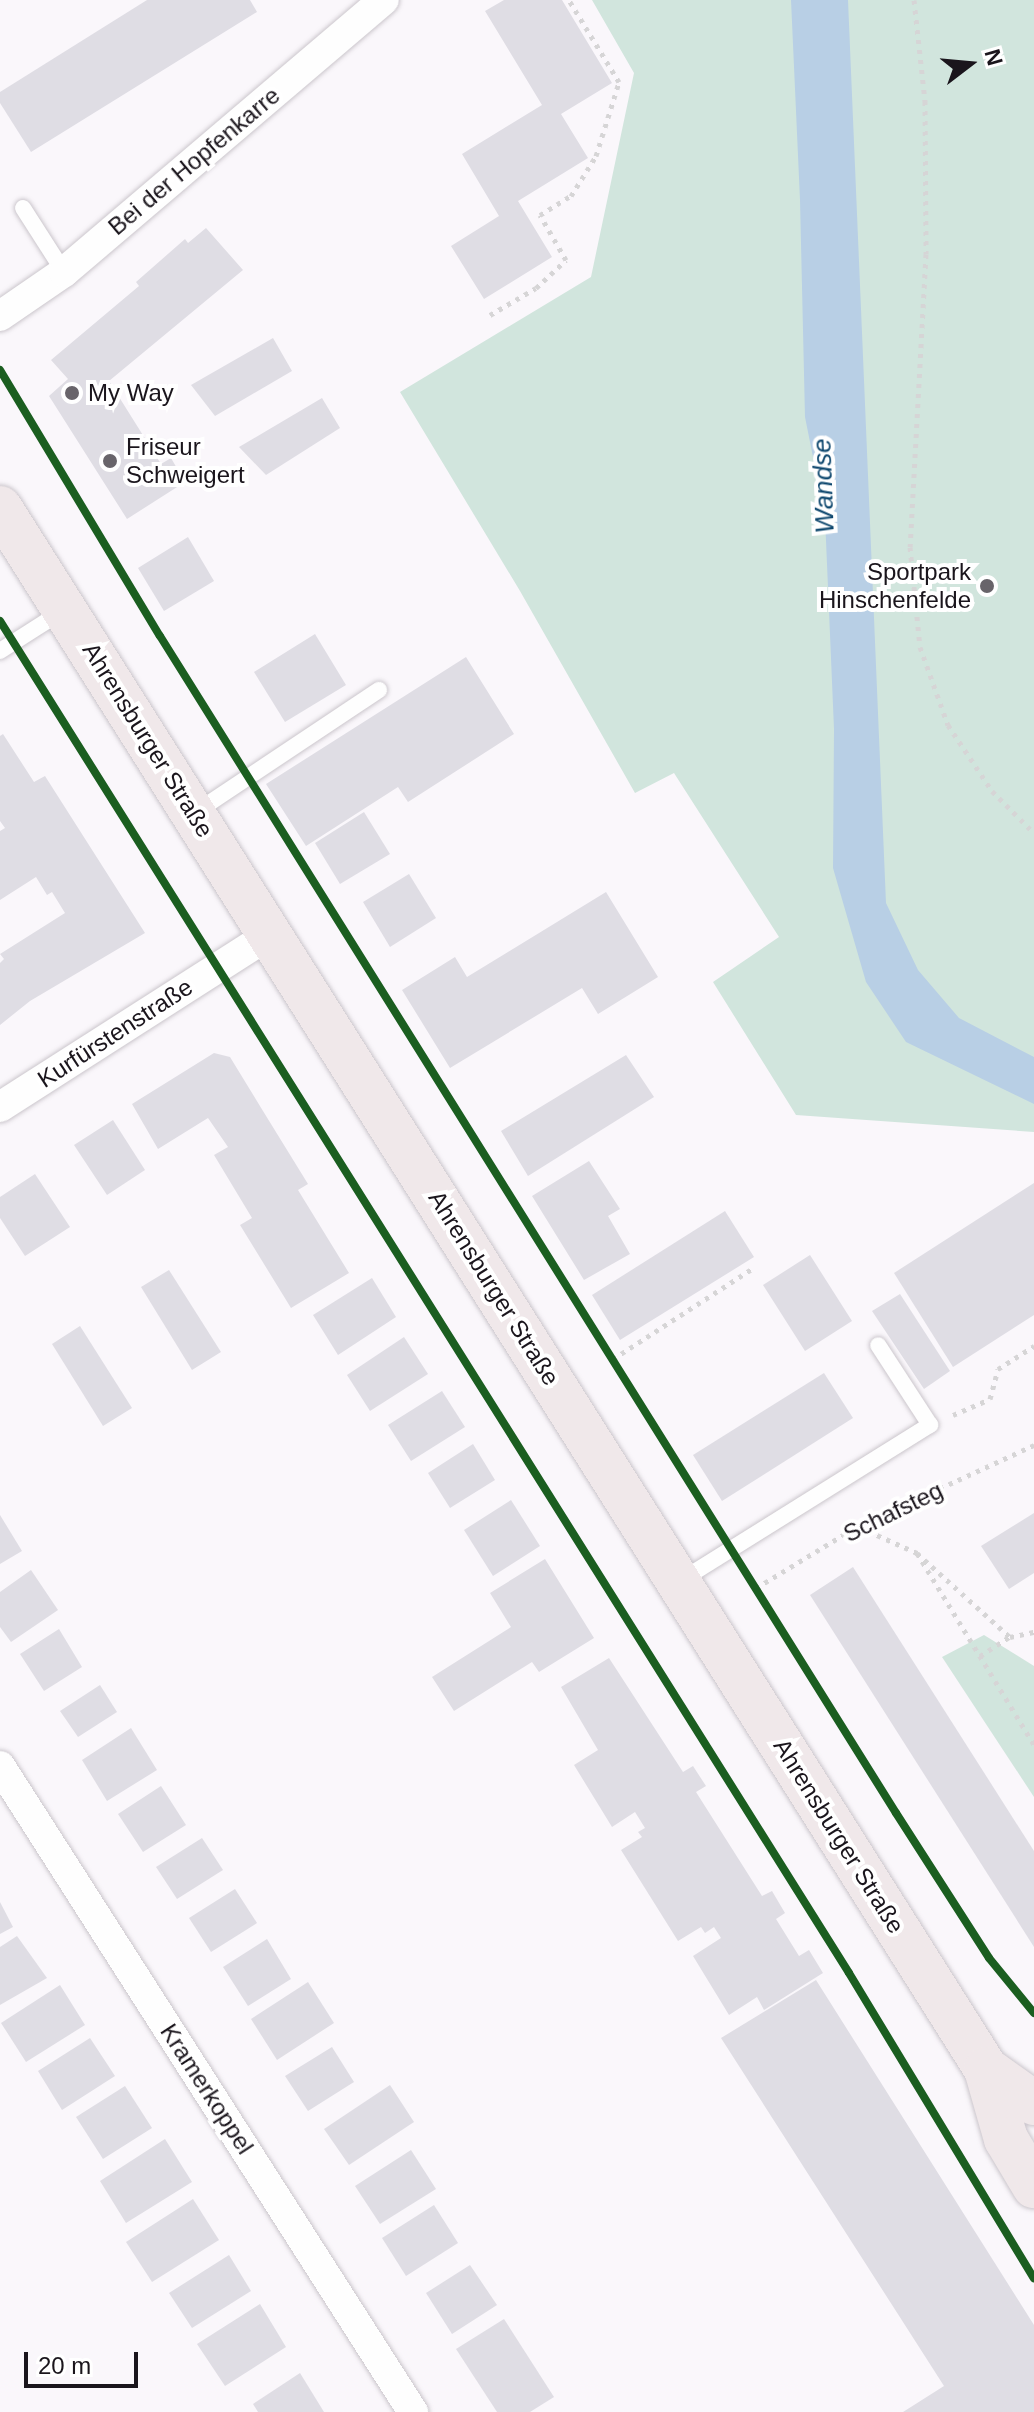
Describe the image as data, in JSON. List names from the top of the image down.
{
  "streets": {
    "main road": ["Ahrensburger Straße"],
    "street": ["Bei der Hopfenkarre", "Kurfürstenstraße", "Kramerkoppel"],
    "path": ["Schafsteg"]
  },
  "crossings": [
    ["Ahrensburger Straße", "Kurfürstenstraße"]
  ],
  "water": ["Wandse"],
  "places": ["My Way", "Friseur Schweigert", "Sportpark Hinschenfelde"],
  "scale_bar": "20 m",
  "north": "right"
}
